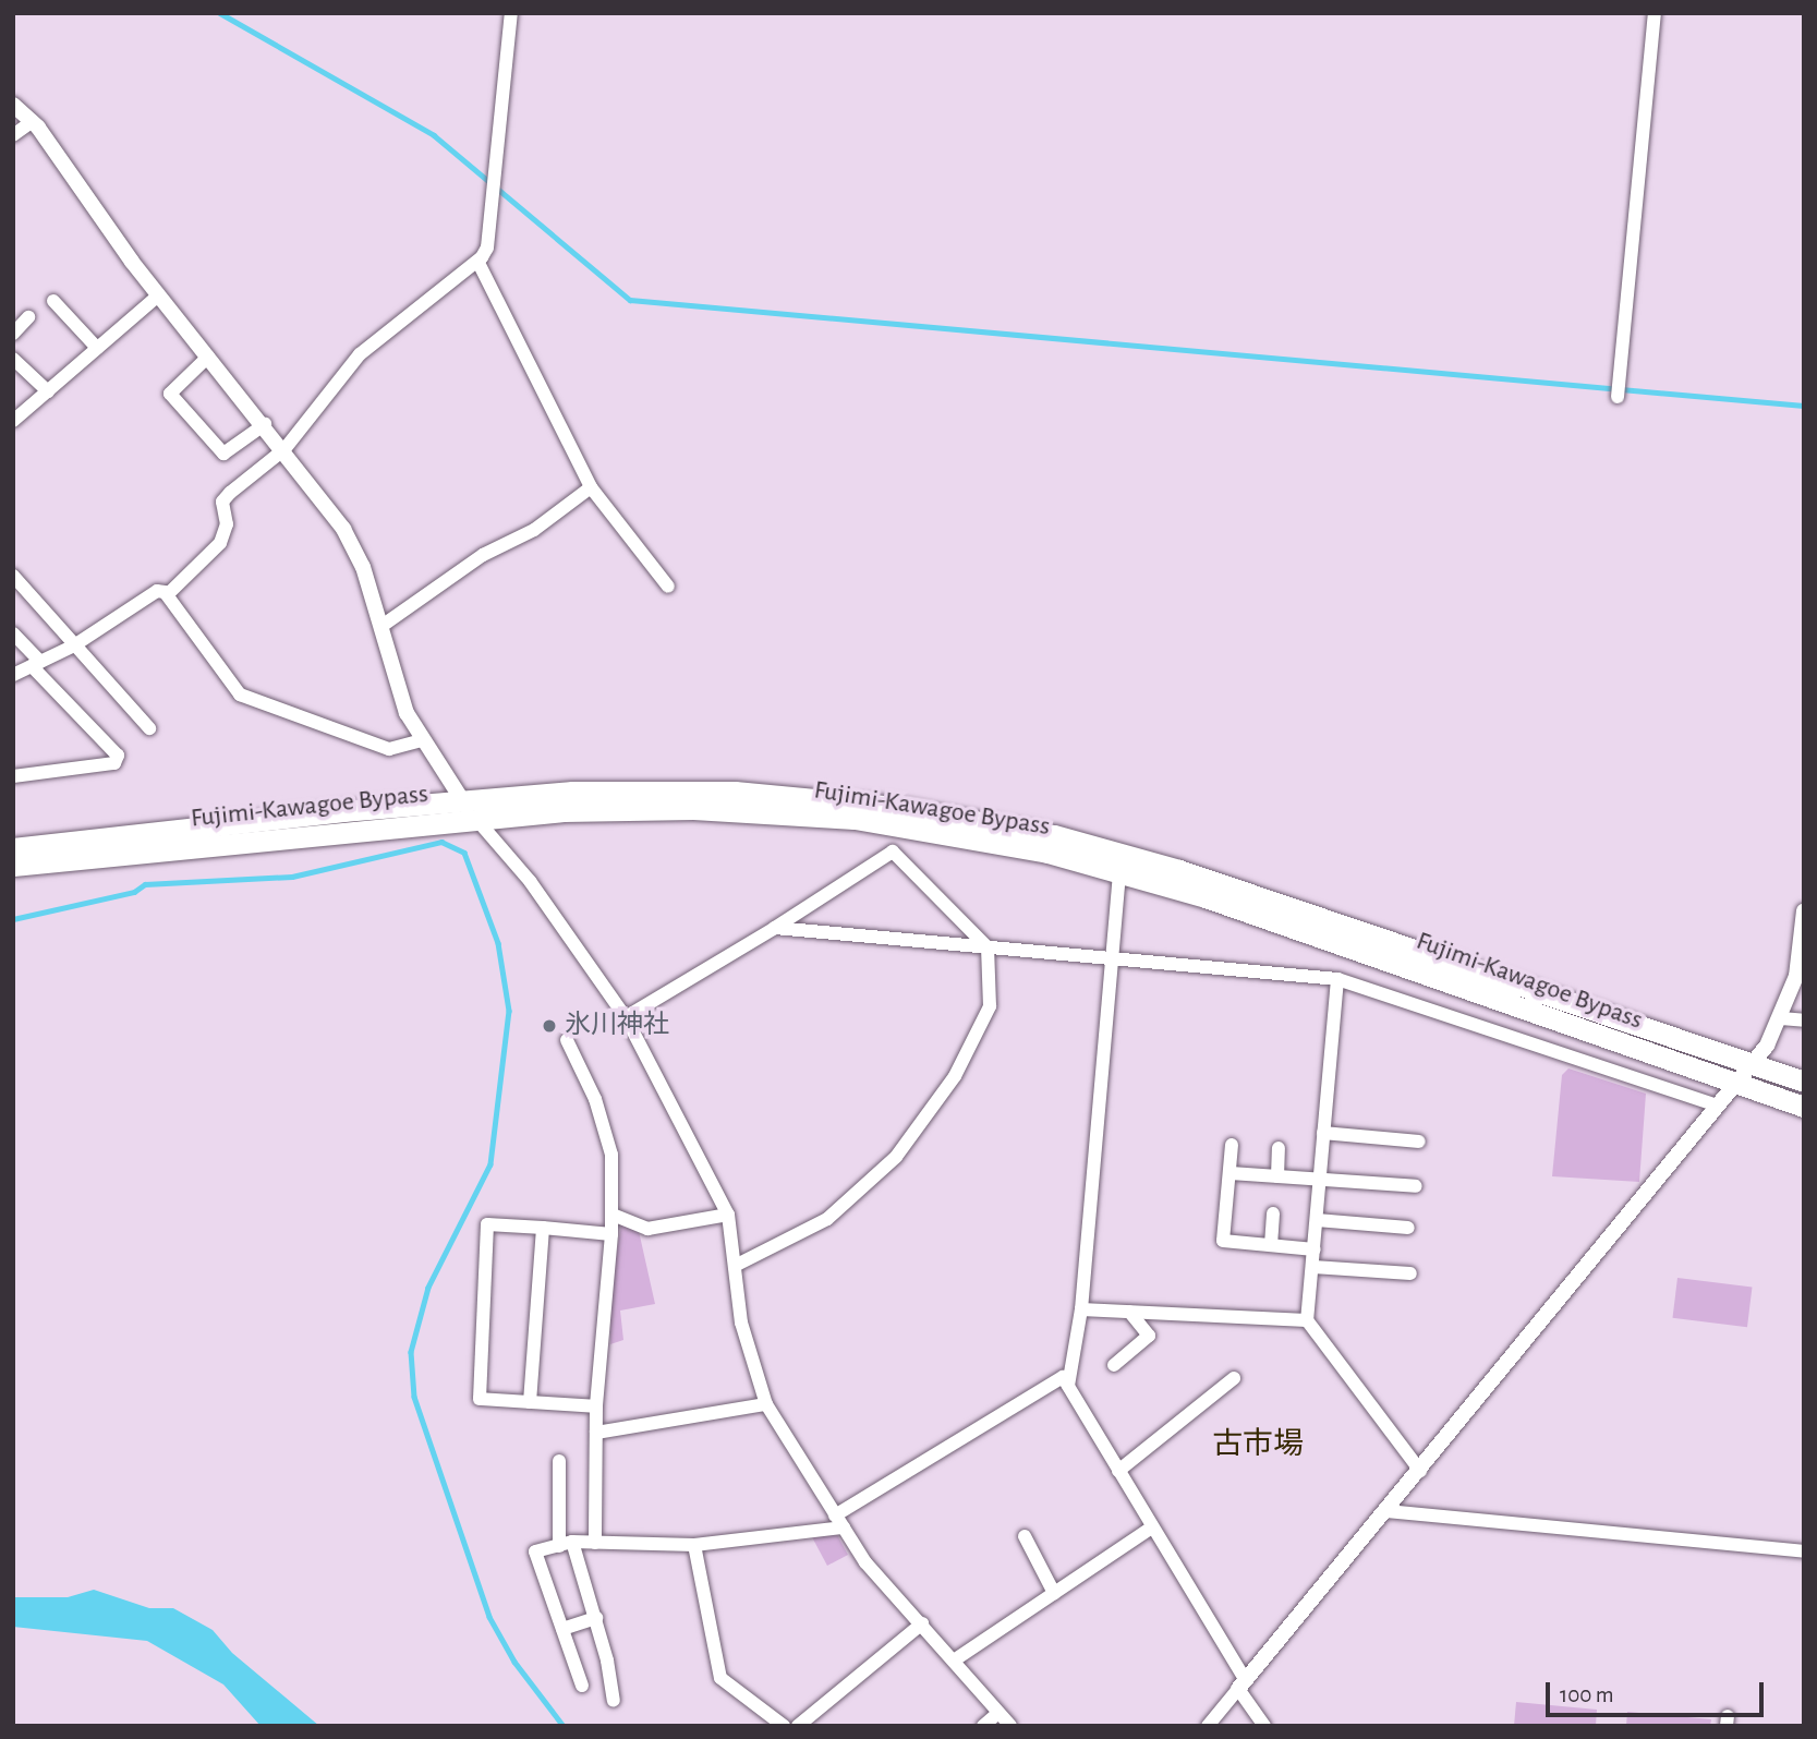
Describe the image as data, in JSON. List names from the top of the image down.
{
  "streets": {
    "highway": ["Fujimi-Kawagoe Bypass"]
  },
  "districts": ["古市場"],
  "places": ["氷川神社"],
  "scale_bar": "100 m"
}
